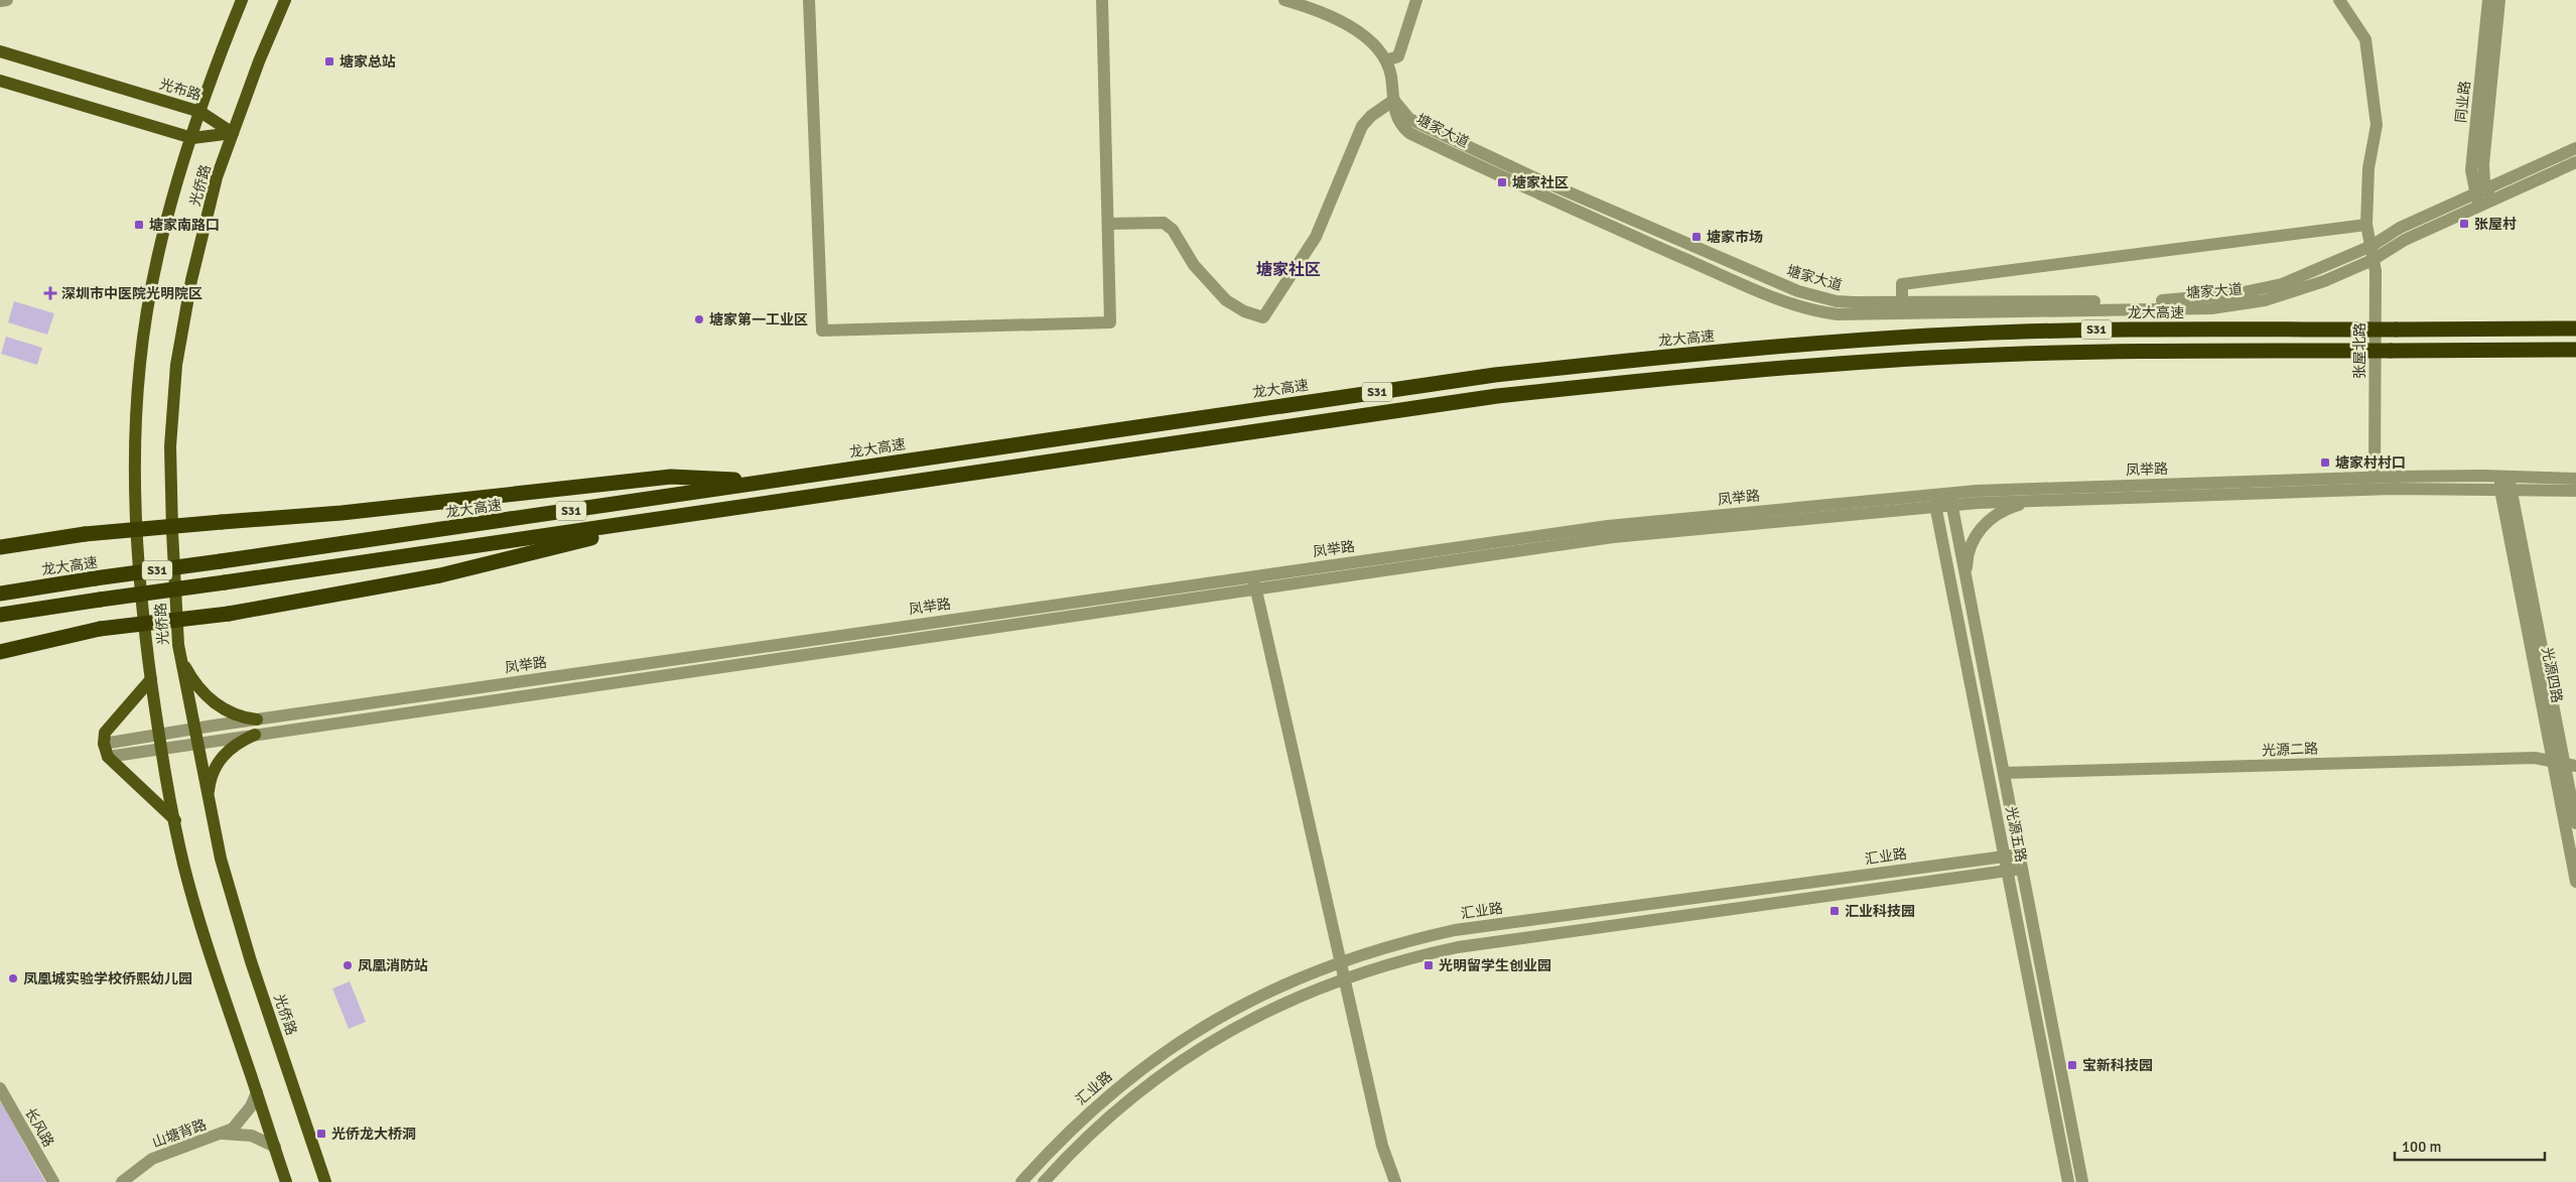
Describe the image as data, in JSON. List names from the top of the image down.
{
  "streets": {
    "highway": ["龙大高速", "S31"],
    "main road": ["光布路", "光侨路"],
    "street": [
      "同业路",
      "塘家大道",
      "张屋北路",
      "凤举路",
      "光源四路",
      "光源二路",
      "光源五路",
      "汇业路",
      "长风路",
      "山塘背路"
    ]
  },
  "crossings": [
    ["光布路", "光侨路"],
    ["同业路", "塘家大道"],
    ["塘家大道", "张屋北路"],
    ["光侨路", "凤举路"],
    ["张屋北路", "凤举路"],
    ["凤举路", "光源四路"],
    ["凤举路", "光源五路"],
    ["光源四路", "光源二路"],
    ["光源二路", "光源五路"],
    ["光源五路", "汇业路"]
  ],
  "districts": ["塘家社区"],
  "places": {
    "transit": [
      "塘家总站",
      "塘家社区",
      "张屋村",
      "塘家南路口",
      "塘家市场",
      "塘家村村口",
      "汇业科技园",
      "光明留学生创业园",
      "宝新科技园",
      "光侨龙大桥洞"
    ],
    "health": ["深圳市中医院光明院区"],
    "other": ["塘家第一工业区", "凤凰消防站", "凤凰城实验学校侨熙幼儿园"]
  },
  "scale_bar": "100 m"
}
